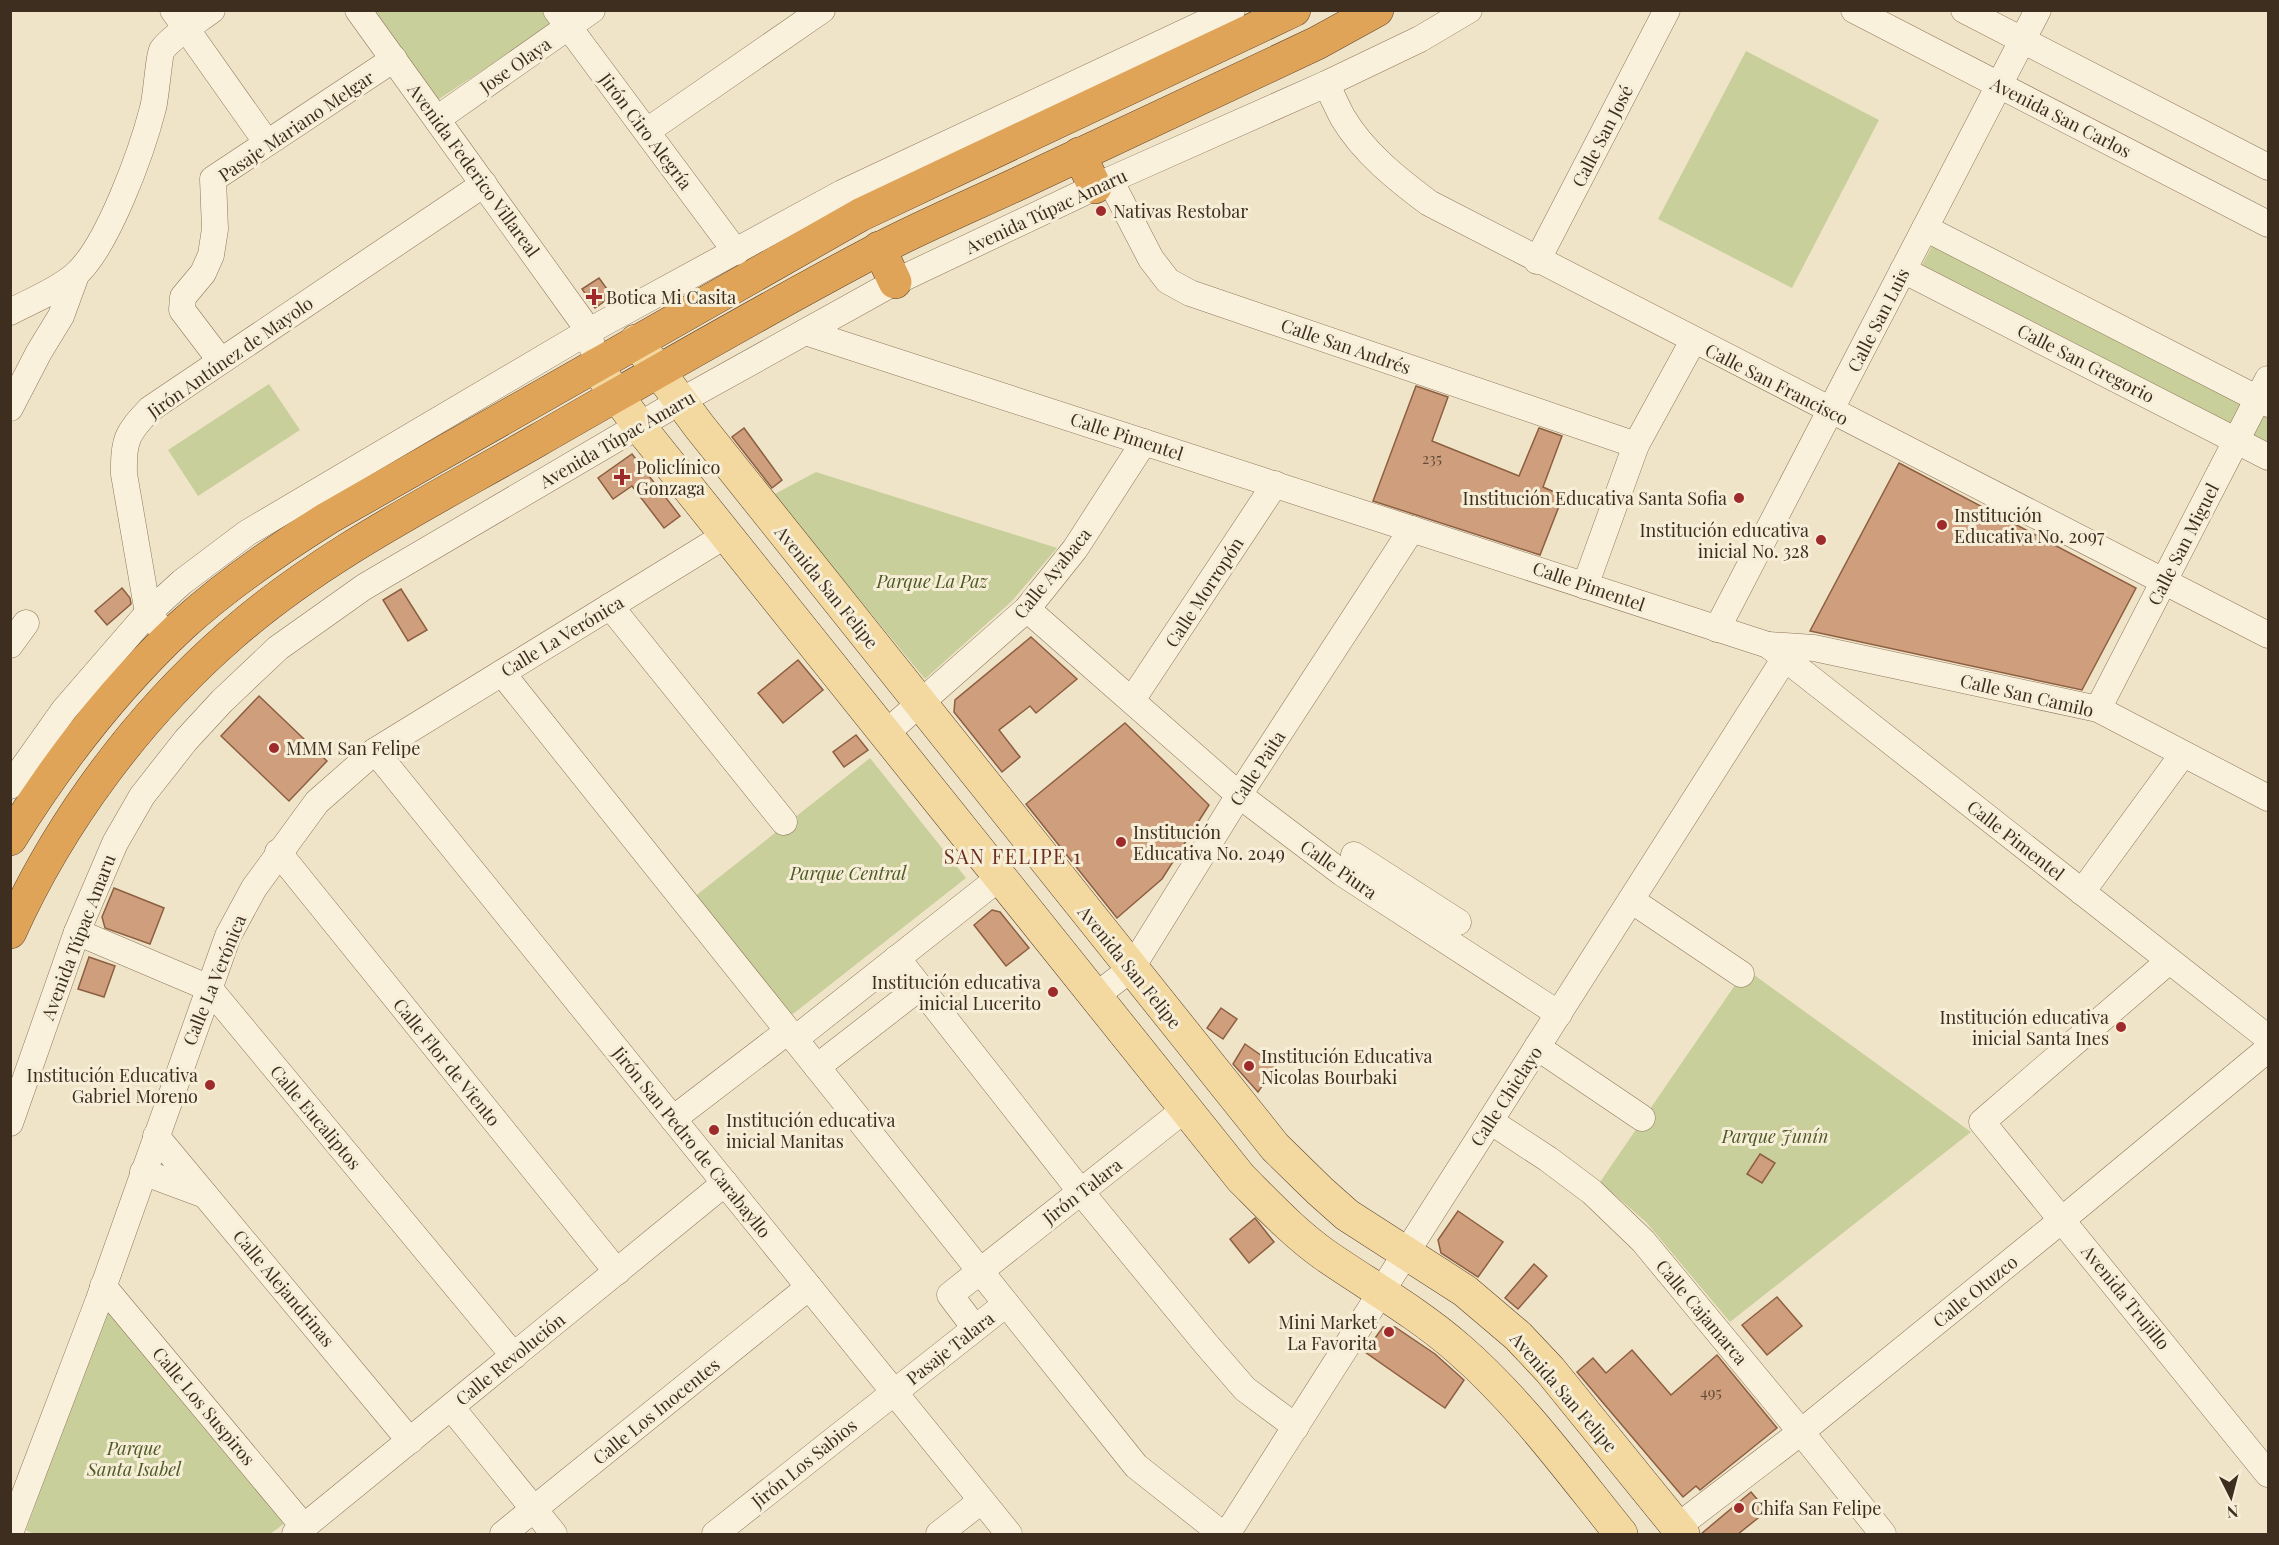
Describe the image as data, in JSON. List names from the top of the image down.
{
  "streets": {
    "highway": ["Avenida Túpac Amaru"],
    "main road": ["Avenida San Felipe"],
    "street": [
      "Jose Olaya",
      "Avenida San Carlos",
      "Pasaje Mariano Melgar",
      "Jirón Ciro Alegría",
      "Calle San José",
      "Avenida Federico Villareal",
      "Calle San Luis",
      "Calle San Andrés",
      "Jirón Antúnez de Mayolo",
      "Calle San Gregorio",
      "Calle San Francisco",
      "Calle Pimentel",
      "Calle San Miguel",
      "Calle Ayabaca",
      "Calle Morropón",
      "Calle La Verónica",
      "Calle San Camilo",
      "Calle Paita",
      "Calle Piura",
      "Calle Flor de Viento",
      "Calle Chiclayo",
      "Calle Eucaliptos",
      "Jirón San Pedro de Carabayllo",
      "Jirón Talara",
      "Calle Alejandrinas",
      "Calle Otuzco",
      "Avenida Trujillo",
      "Calle Cajamarca",
      "Pasaje Talara",
      "Calle Revolución",
      "Calle Los Suspiros",
      "Calle Los Inocentes",
      "Jirón Los Sabios"
    ]
  },
  "crossings": [
    ["Jose Olaya", "Jirón Ciro Alegría"],
    ["Jose Olaya", "Avenida Federico Villareal"],
    ["Avenida San Carlos", "Calle San Luis"],
    ["Pasaje Mariano Melgar", "Avenida Federico Villareal"],
    ["Pasaje Mariano Melgar", "Jirón Antúnez de Mayolo"],
    ["Calle San José", "Calle San Francisco"],
    ["Avenida Federico Villareal", "Jirón Antúnez de Mayolo"],
    ["Avenida Túpac Amaru", "Calle San Andrés"],
    ["Avenida Túpac Amaru", "Calle San Francisco"],
    ["Avenida Túpac Amaru", "Calle Pimentel"],
    ["Avenida Túpac Amaru", "Avenida San Felipe"],
    ["Avenida Túpac Amaru", "Calle Eucaliptos"],
    ["Calle San Luis", "Calle San Gregorio"],
    ["Calle San Luis", "Calle San Francisco"],
    ["Calle San Luis", "Calle Pimentel"],
    ["Calle San Gregorio", "Calle San Miguel"],
    ["Calle San Francisco", "Calle San Miguel"],
    ["Calle Pimentel", "Calle Ayabaca"],
    ["Calle Pimentel", "Calle Morropón"],
    ["Calle Pimentel", "Calle San Camilo"],
    ["Calle Pimentel", "Calle Paita"],
    ["Calle Pimentel", "Calle Chiclayo"],
    ["Calle Pimentel", "Avenida Trujillo"],
    ["Calle San Miguel", "Calle San Camilo"],
    ["Calle Ayabaca", "Avenida San Felipe"],
    ["Calle Ayabaca", "Calle Piura"],
    ["Avenida San Felipe", "Calle Paita"],
    ["Avenida San Felipe", "Calle Chiclayo"],
    ["Avenida San Felipe", "Calle Otuzco"],
    ["Calle Morropón", "Calle Piura"],
    ["Calle La Verónica", "Calle Flor de Viento"],
    ["Calle La Verónica", "Calle Eucaliptos"],
    ["Calle La Verónica", "Jirón San Pedro de Carabayllo"],
    ["Calle La Verónica", "Calle Alejandrinas"],
    ["Calle La Verónica", "Calle Los Suspiros"],
    ["Calle San Camilo", "Calle Chiclayo"],
    ["Calle Paita", "Calle Piura"],
    ["Calle Piura", "Calle Chiclayo"],
    ["Calle Flor de Viento", "Calle Revolución"],
    ["Calle Chiclayo", "Calle Cajamarca"],
    ["Calle Eucaliptos", "Calle Revolución"],
    ["Jirón San Pedro de Carabayllo", "Pasaje Talara"],
    ["Jirón San Pedro de Carabayllo", "Calle Revolución"],
    ["Jirón San Pedro de Carabayllo", "Calle Los Inocentes"],
    ["Jirón San Pedro de Carabayllo", "Jirón Los Sabios"],
    ["Jirón Talara", "Pasaje Talara"],
    ["Calle Alejandrinas", "Calle Revolución"],
    ["Calle Otuzco", "Avenida Trujillo"],
    ["Calle Otuzco", "Calle Cajamarca"],
    ["Pasaje Talara", "Jirón Los Sabios"],
    ["Calle Revolución", "Calle Los Suspiros"]
  ],
  "districts": ["SAN FELIPE 1"],
  "parks": [
    "Parque La Paz",
    "Parque Central",
    "Parque Junín",
    "Parque Santa Isabel"
  ],
  "places": {
    "other": [
      "Nativas Restobar",
      "Institución Educativa Santa Sofia",
      "Institución Educativa No. 2097",
      "Institución educativa inicial No. 328",
      "MMM San Felipe",
      "Institución Educativa No. 2049",
      "Institución educativa inicial Lucerito",
      "Institución educativa inicial Santa Ines",
      "Institución Educativa Nicolas Bourbaki",
      "Institución Educativa Gabriel Moreno",
      "Institución educativa inicial Manitas",
      "Mini Market La Favorita",
      "Chifa San Felipe"
    ],
    "health": ["Botica Mi Casita", "Policlínico Gonzaga"]
  },
  "house_numbers": ["235", "495"],
  "north": "bottom"
}
